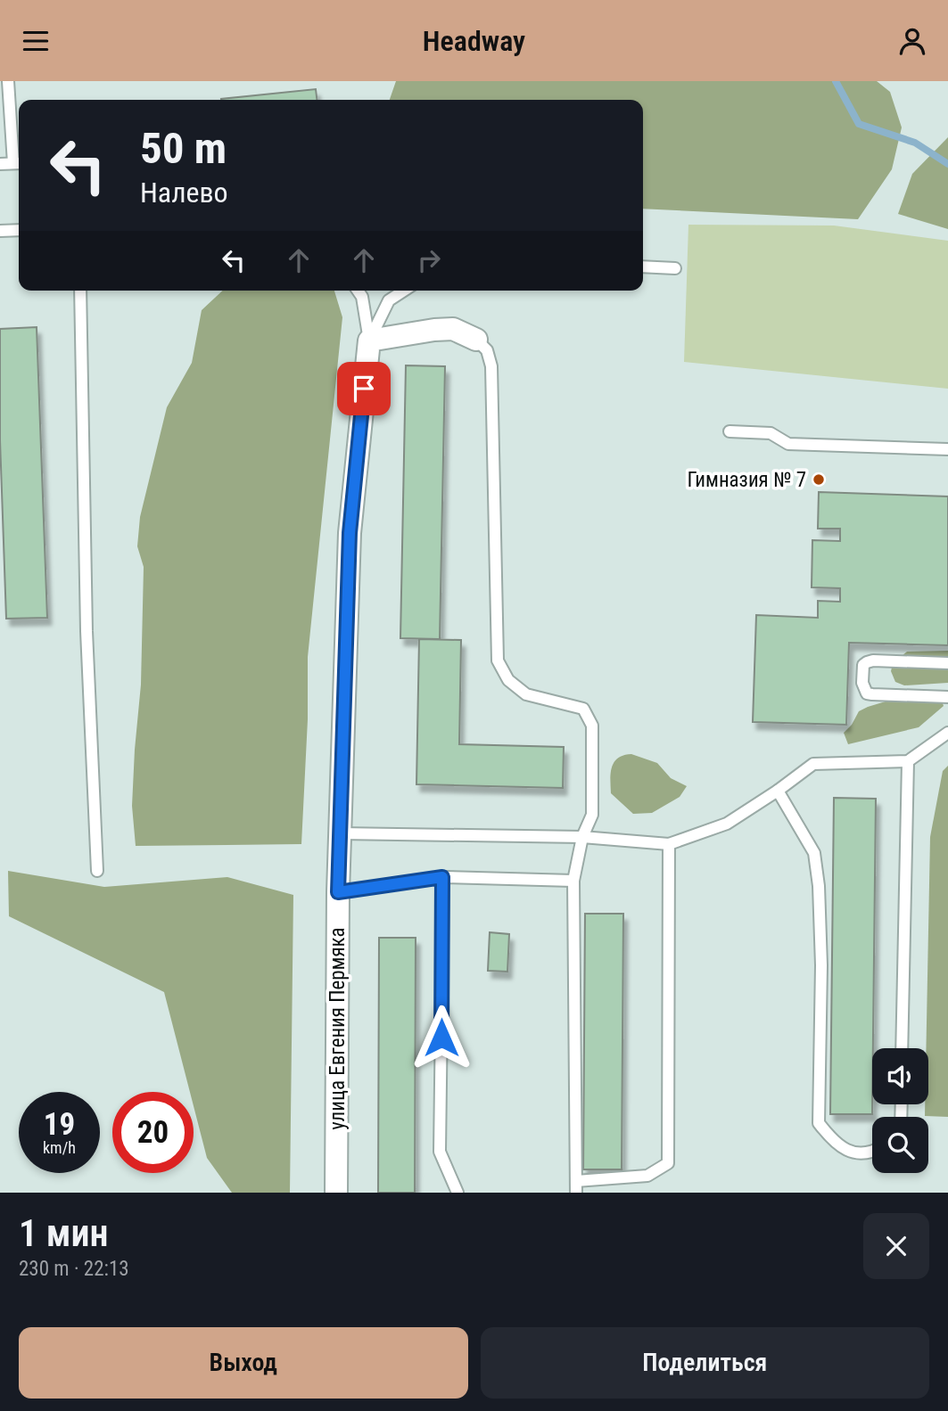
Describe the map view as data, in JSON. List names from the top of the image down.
{
  "streets": {
    "street": ["улица Евгения Пермяка"]
  },
  "places": ["Гимназия № 7"],
  "page": {
    "header": "Headway",
    "turn": ["50 m", "Налево"],
    "speed": "19 km/h",
    "limit": "20",
    "heading": ["1 мин", "230 m · 22:13"],
    "buttons": ["Выход", "Поделиться"]
  }
}
